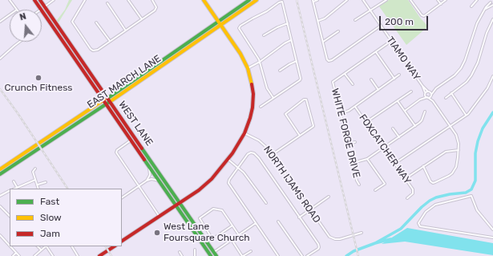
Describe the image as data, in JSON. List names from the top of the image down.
{
  "streets": {
    "main road": ["EAST MARCH LANE", "WEST LANE"],
    "street": [
      "TIAMO WAY",
      "WHITE FORGE DRIVE",
      "FOXCATCHER WAY",
      "NORTH IJAMS ROAD"
    ]
  },
  "crossings": [
    ["EAST MARCH LANE", "WEST LANE"]
  ],
  "places": ["Crunch Fitness", "West Lane Foursquare Church"],
  "legend": ["Fast", "Slow", "Jam"],
  "scale_bar": "200 m",
  "north": "top"
}
